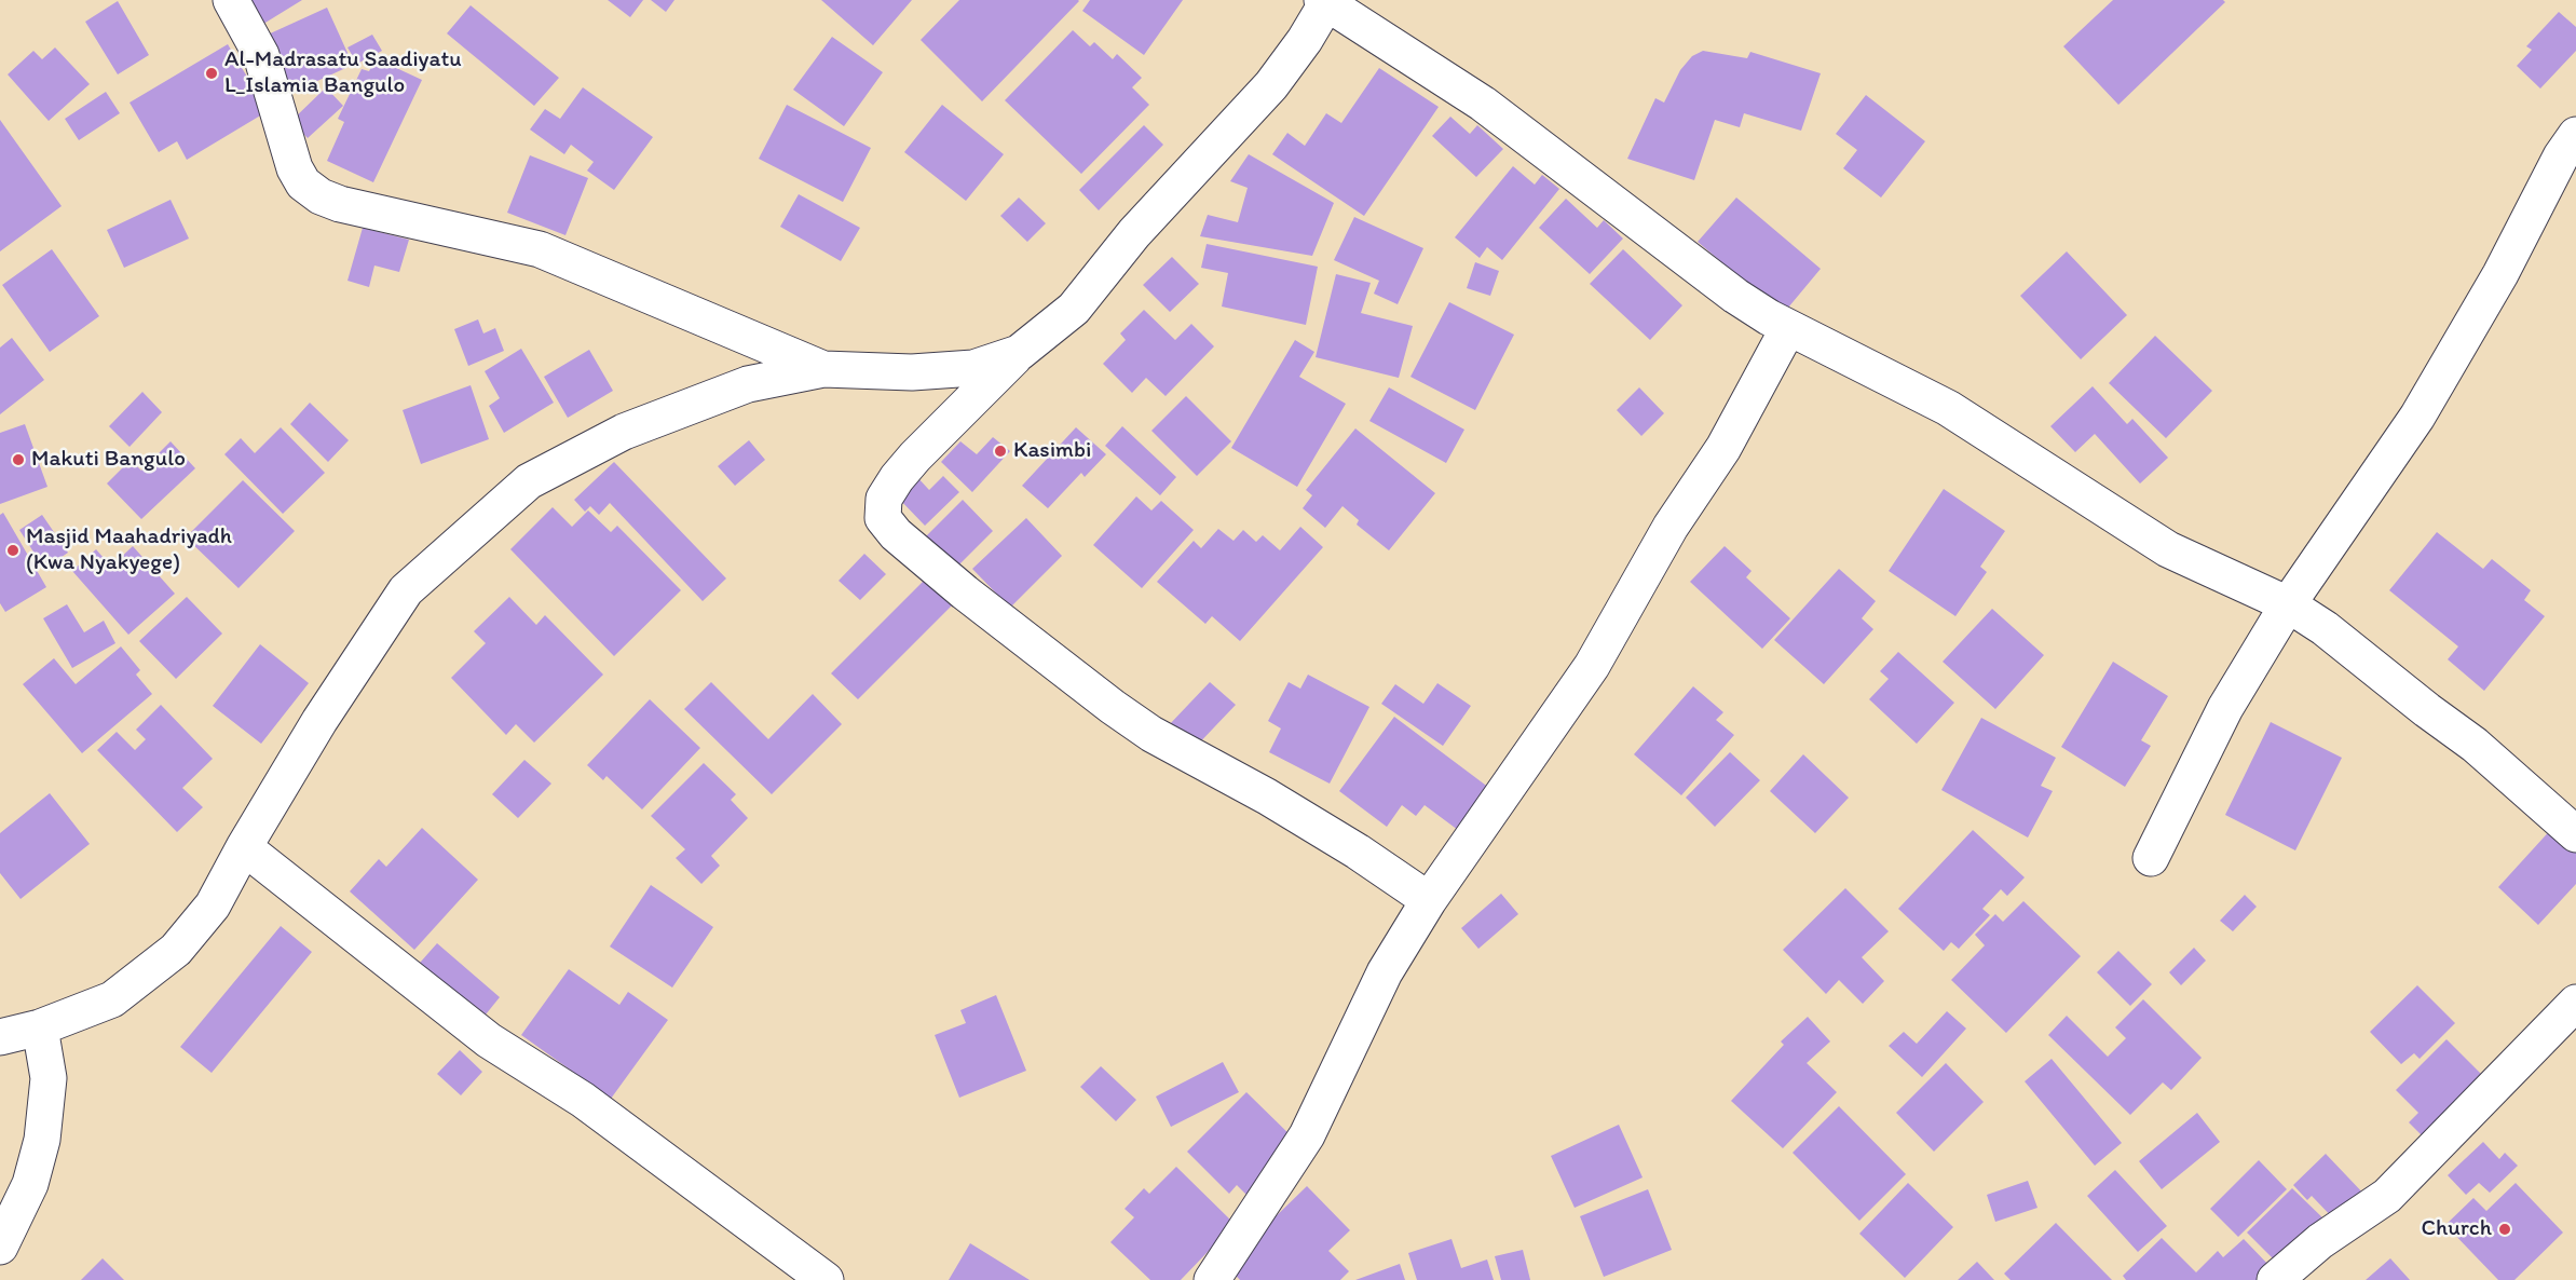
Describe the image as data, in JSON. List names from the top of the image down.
{
  "places": [
    "Al-Madrasatu Saadiyatu L_Islamia Bangulo",
    "Kasimbi",
    "Makuti Bangulo",
    "Masjid Maahadriyadh (Kwa Nyakyege)",
    "Church"
  ]
}
